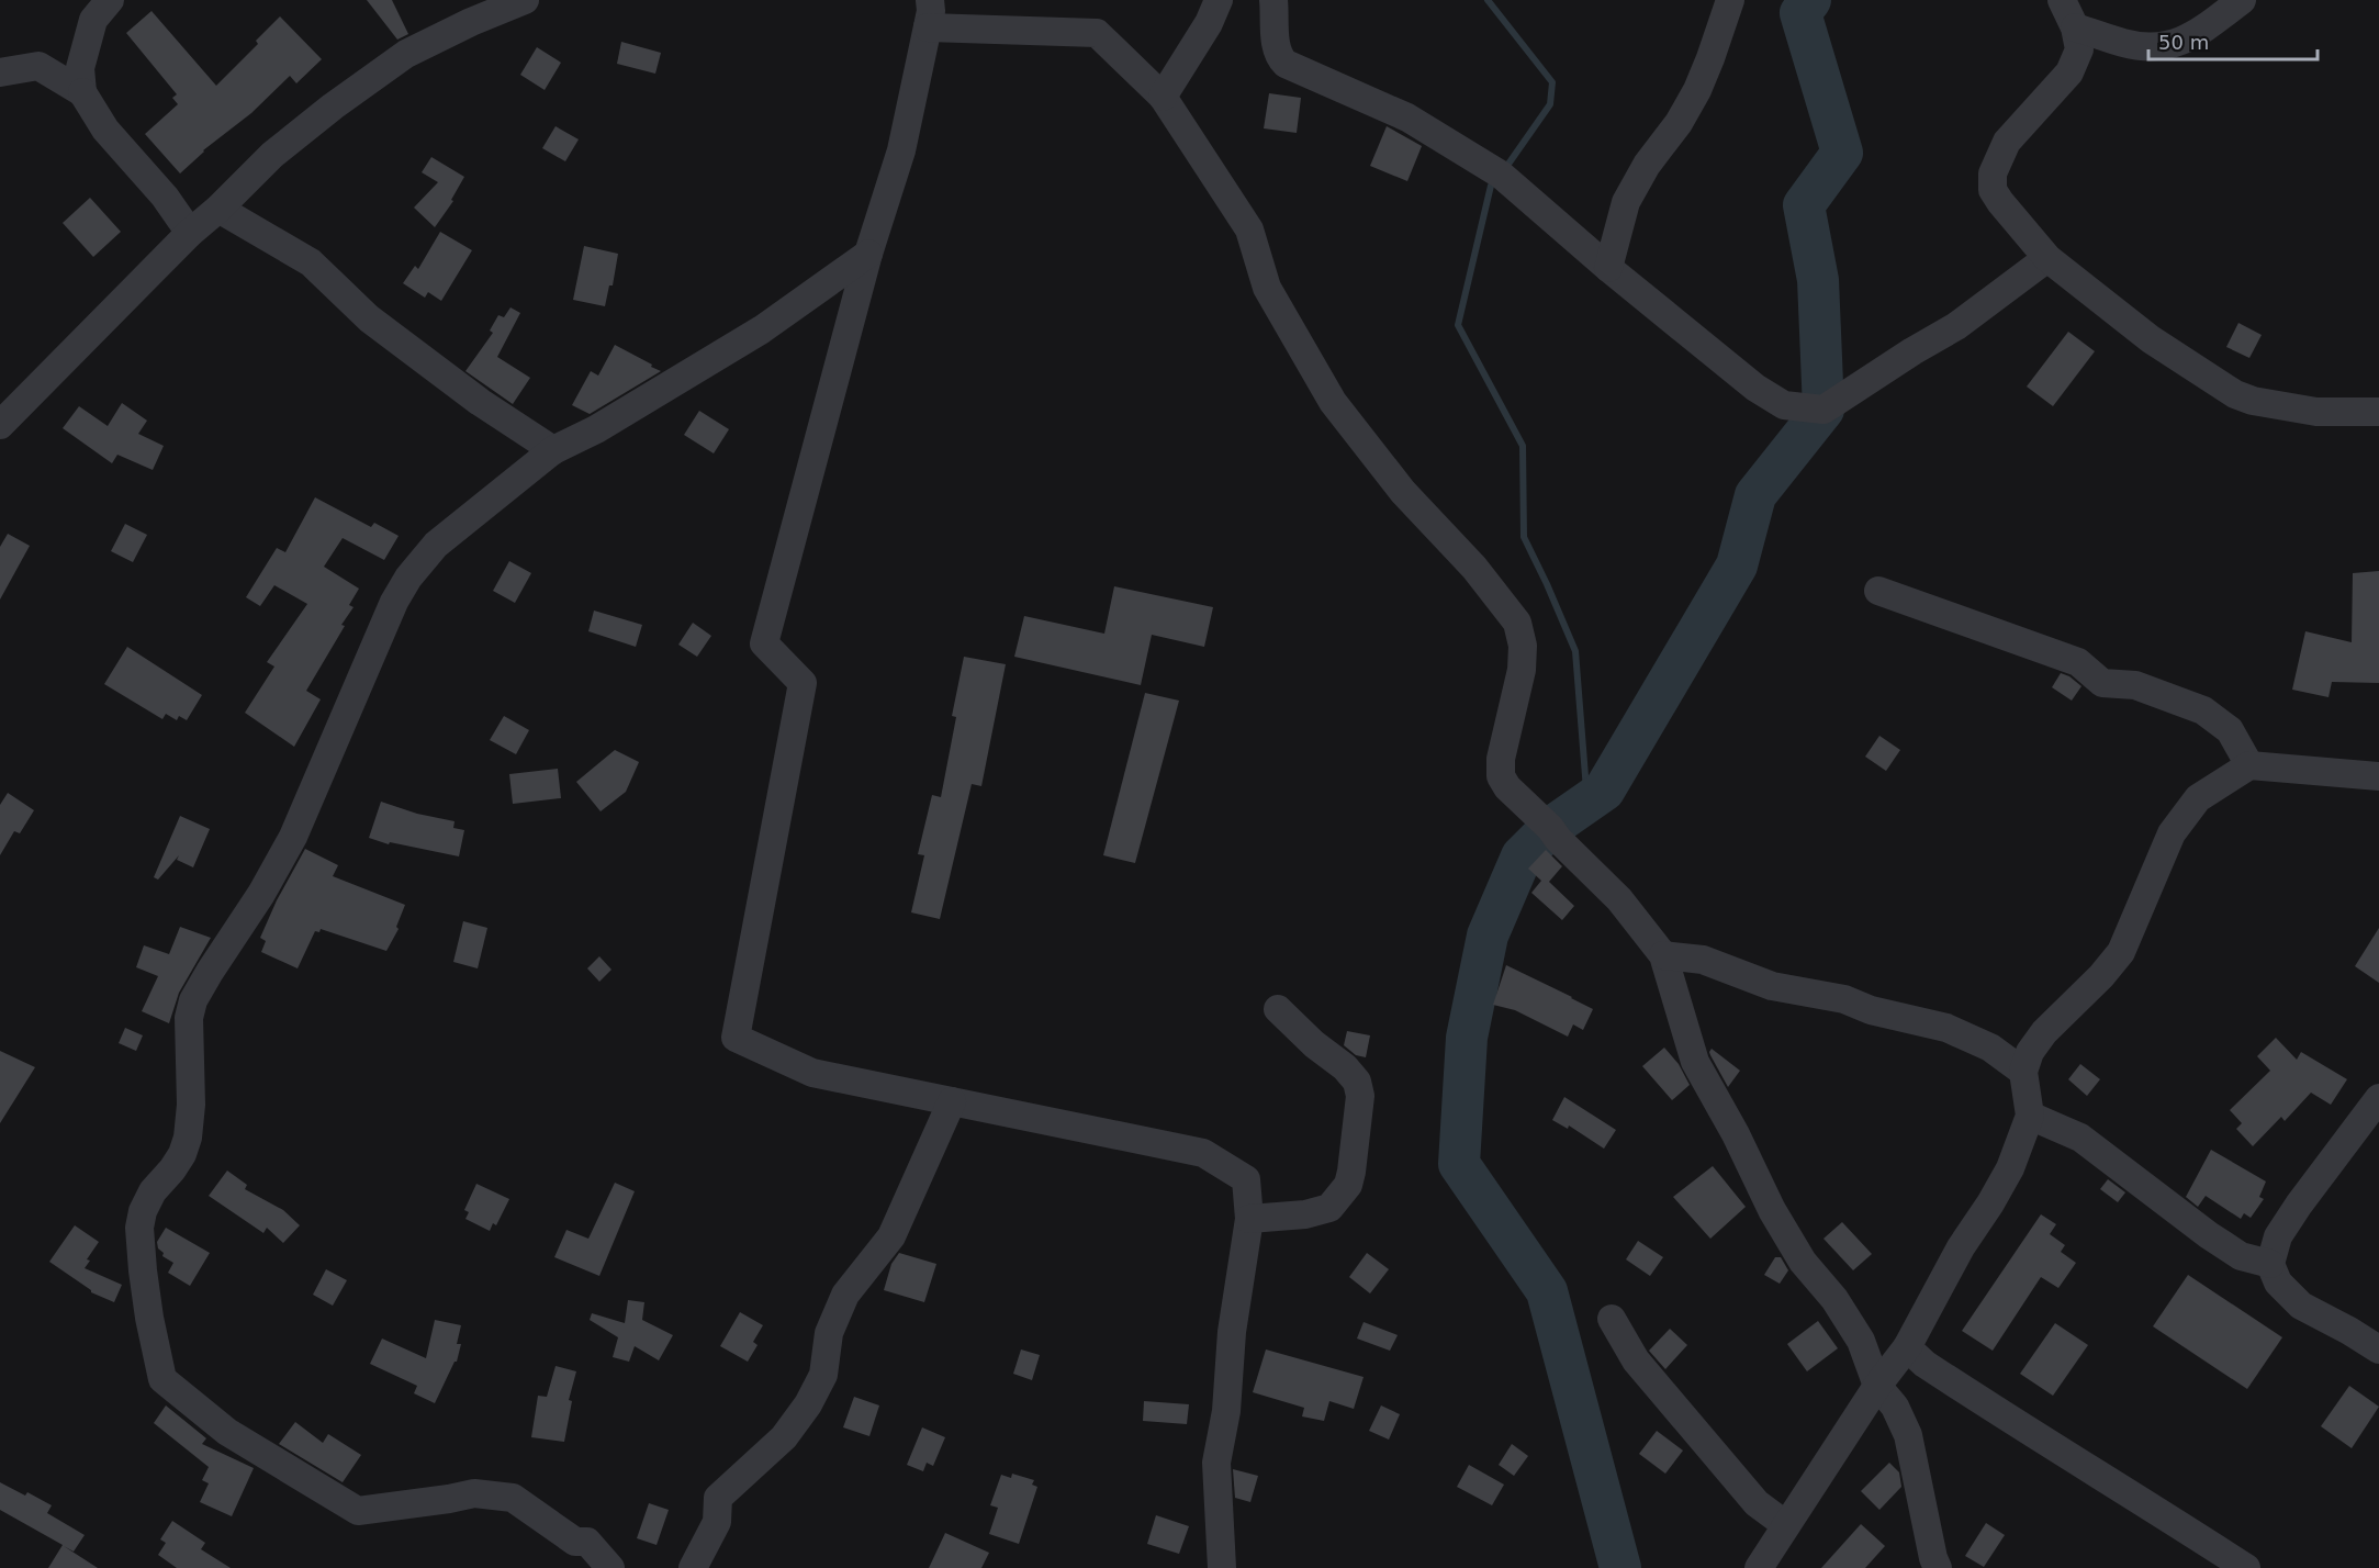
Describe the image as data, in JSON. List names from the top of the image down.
{
  "scale_bar": "50 m"
}
